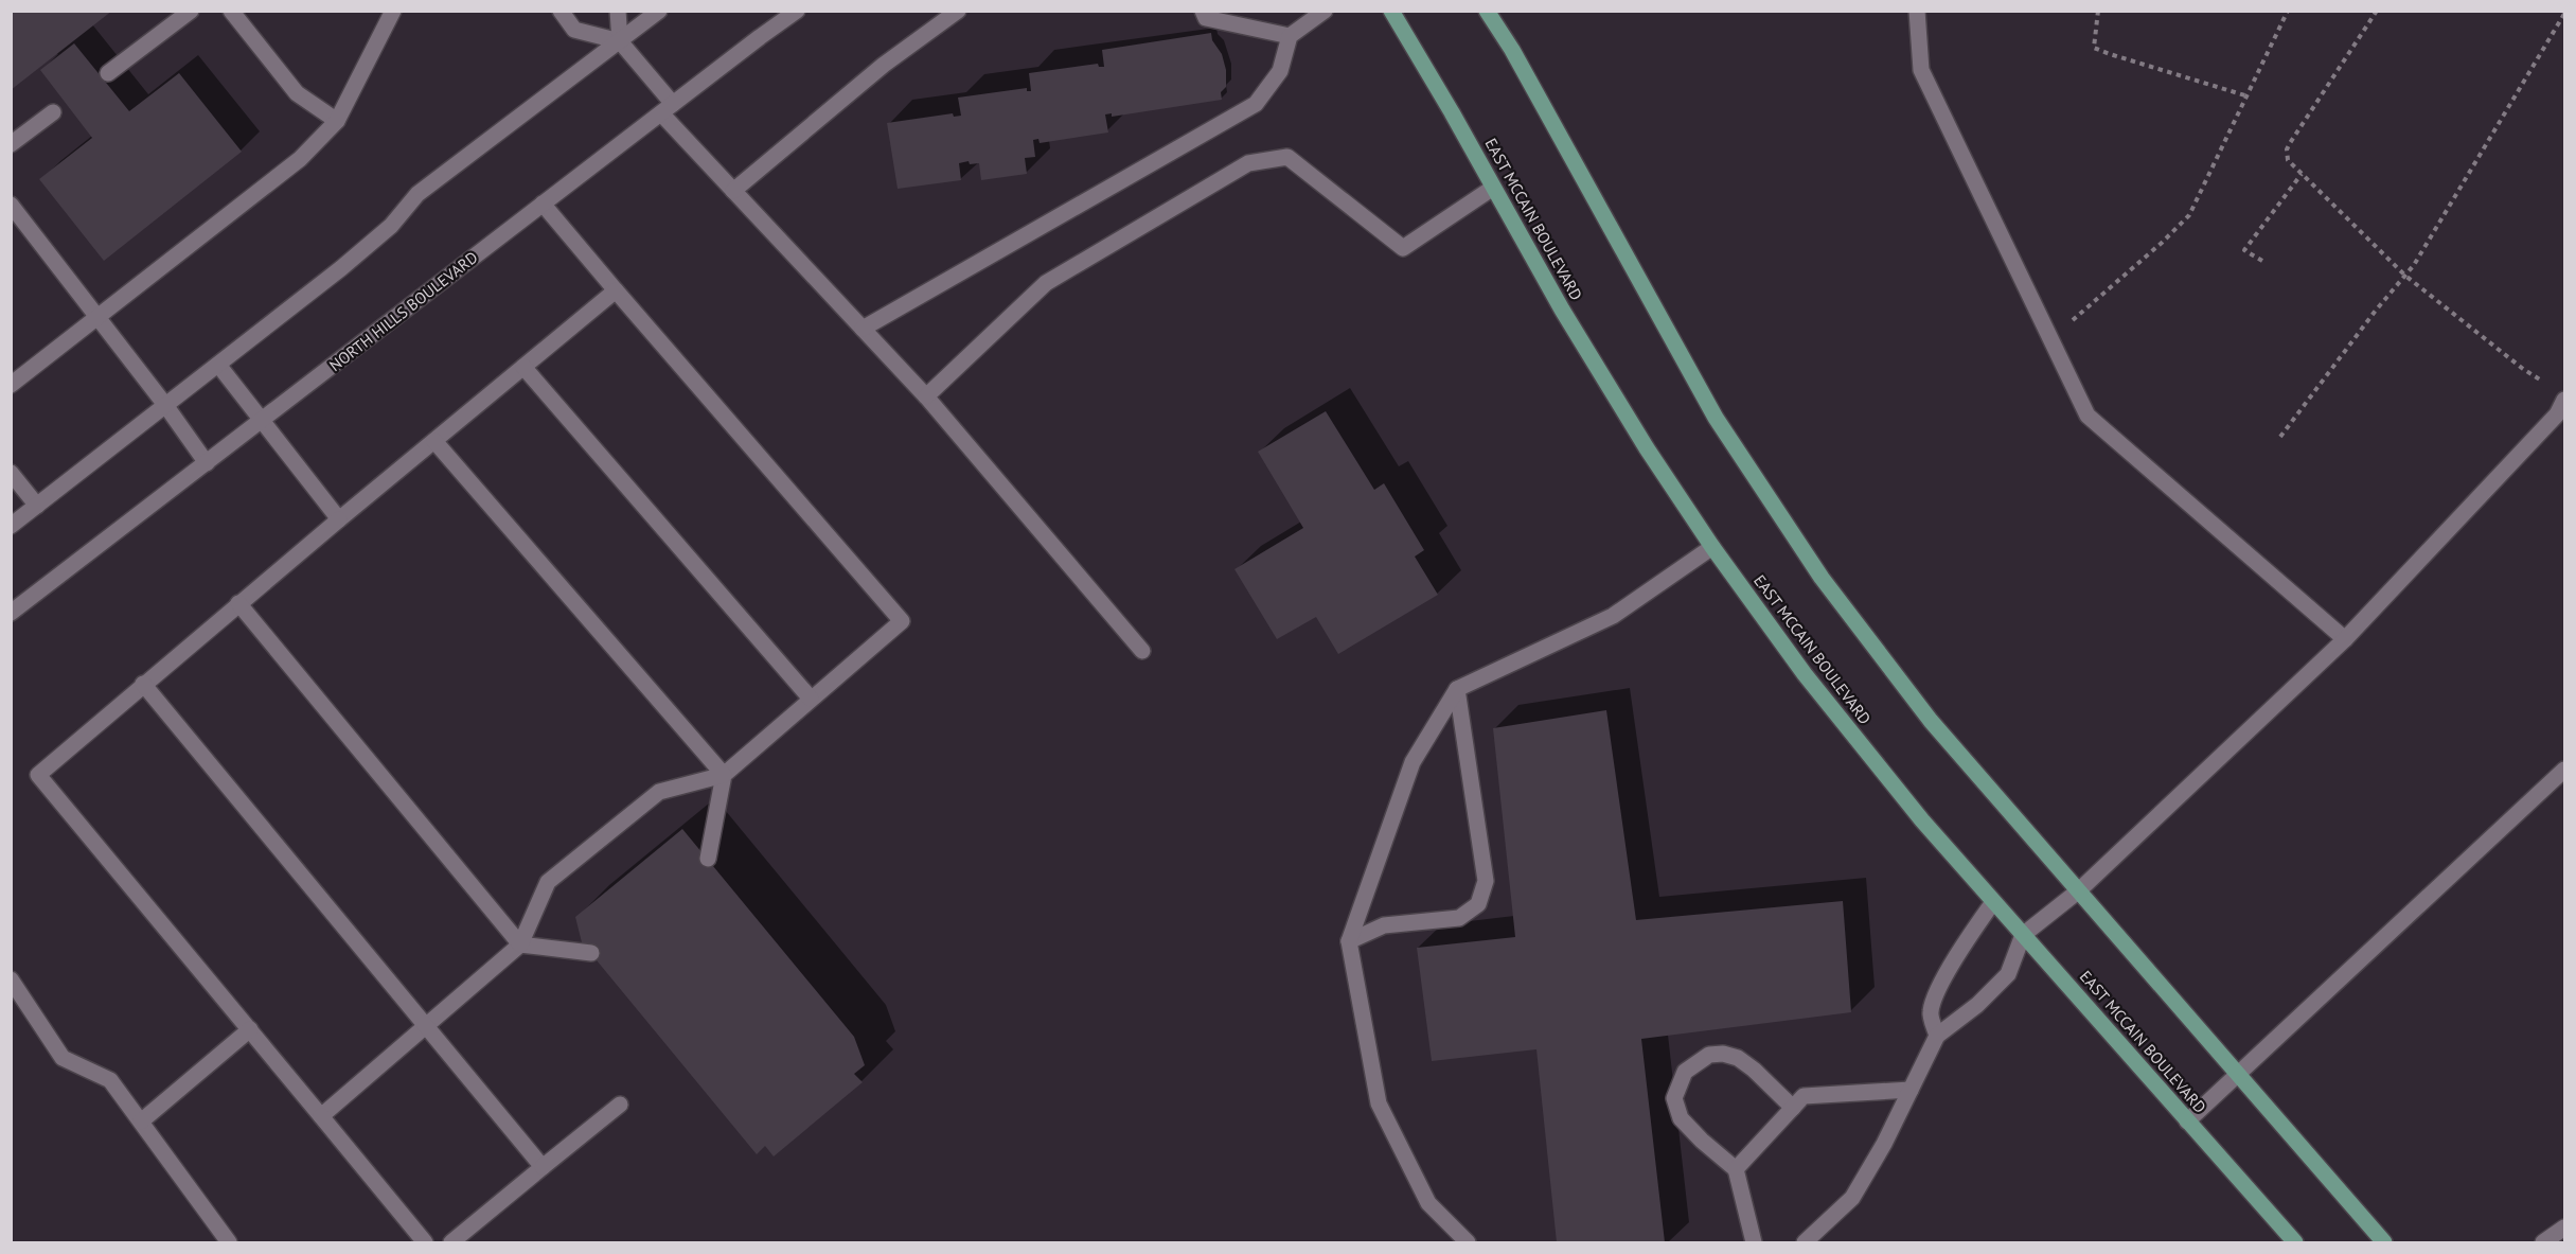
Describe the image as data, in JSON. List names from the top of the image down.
{
  "streets": {
    "main road": ["EAST MCCAIN BOULEVARD"],
    "street": ["NORTH HILLS BOULEVARD"]
  }
}
